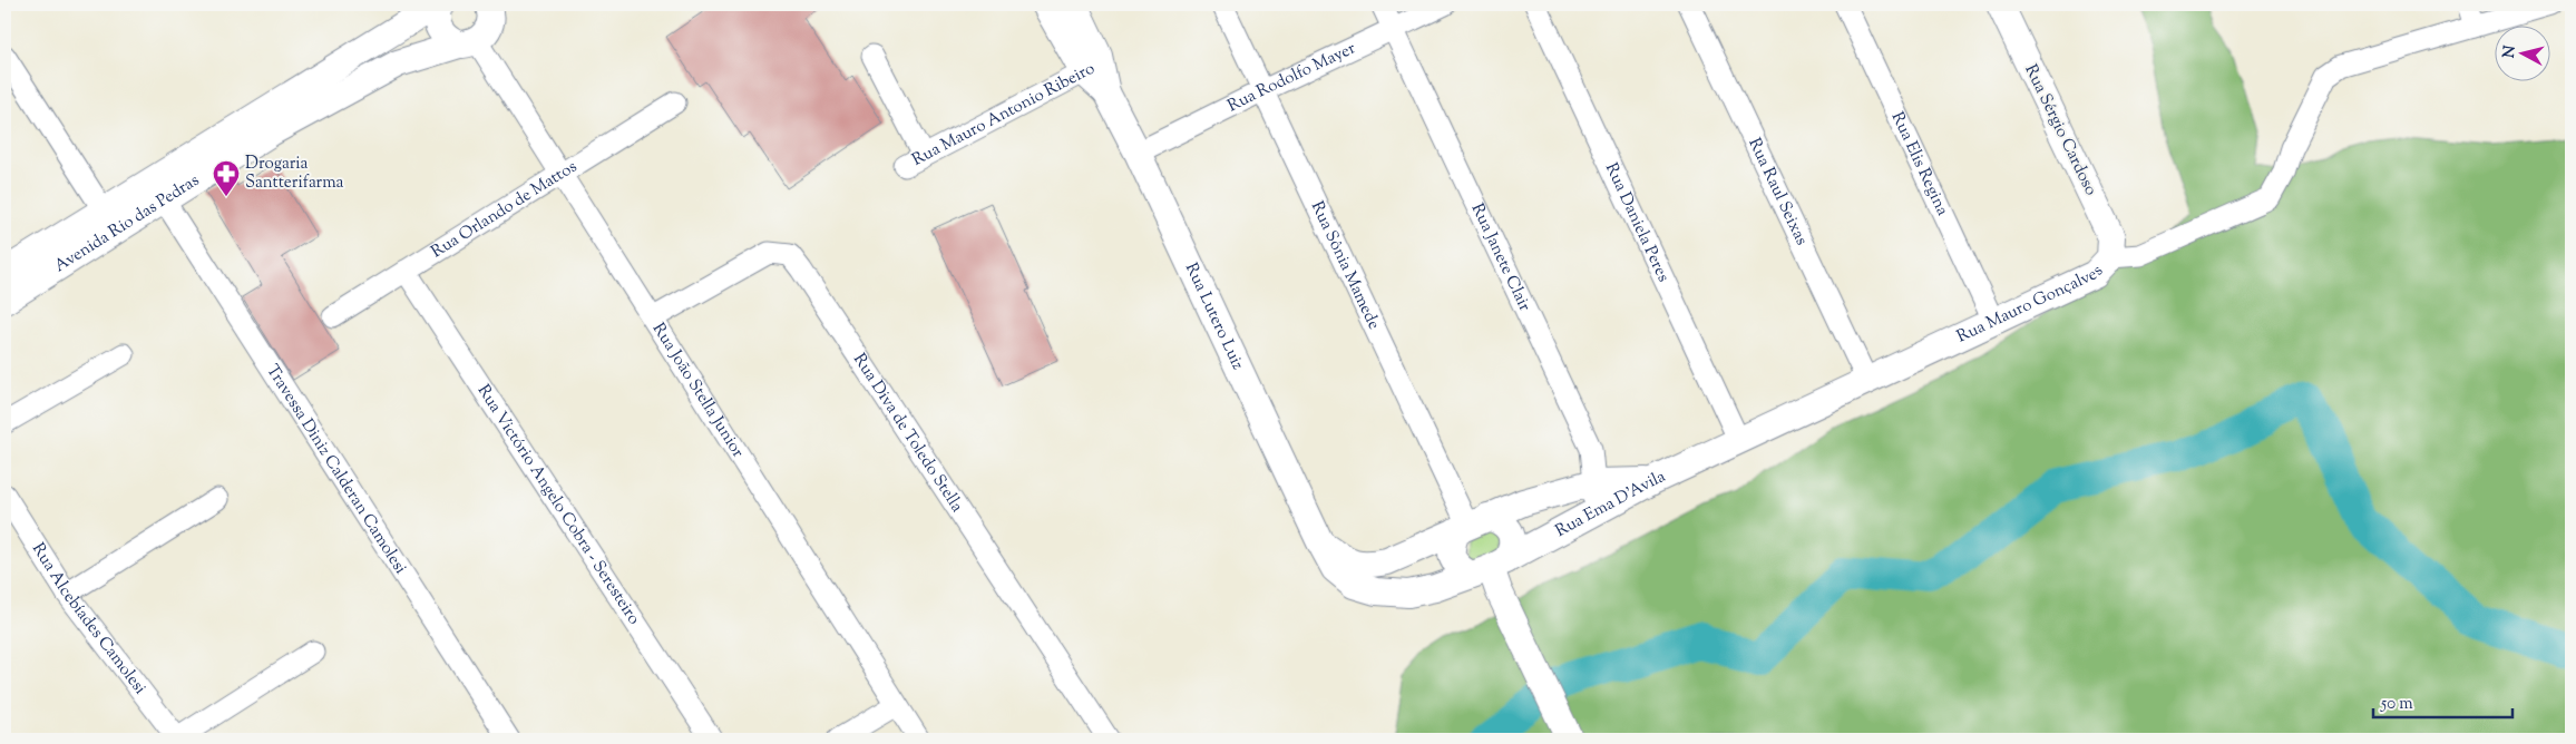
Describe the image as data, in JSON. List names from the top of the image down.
{
  "streets": {
    "street": [
      "Rua Rodolfo Mayer",
      "Rua Mauro Antonio Ribeiro",
      "Rua Sérgio Cardoso",
      "Rua Elis Regina",
      "Rua Raul Seixas",
      "Rua Orlando de Mattos",
      "Avenida Rio das Pedras",
      "Rua Daniela Peres",
      "Rua Janete Clair",
      "Rua Sônia Mamede",
      "Rua Mauro Gonçalves",
      "Rua Lutero Luiz",
      "Rua João Stella Junior",
      "Rua Diva de Toledo Stella",
      "Travessa Diniz Calderan Camolesi",
      "Rua Victório Angelo Cobra - Seresteiro",
      "Rua Ema D'Avila",
      "Rua Alcebíades Camolesi"
    ]
  },
  "crossings": [
    ["Rua Rodolfo Mayer", "Rua Janete Clair"],
    ["Rua Rodolfo Mayer", "Rua Sônia Mamede"],
    ["Rua Rodolfo Mayer", "Rua Lutero Luiz"],
    ["Rua Mauro Antonio Ribeiro", "Rua Lutero Luiz"],
    ["Rua Sérgio Cardoso", "Rua Mauro Gonçalves"],
    ["Rua Elis Regina", "Rua Mauro Gonçalves"],
    ["Rua Raul Seixas", "Rua Mauro Gonçalves"],
    ["Rua Orlando de Mattos", "Rua João Stella Junior"],
    ["Rua Orlando de Mattos", "Rua Victório Angelo Cobra - Seresteiro"],
    ["Avenida Rio das Pedras", "Rua João Stella Junior"],
    ["Avenida Rio das Pedras", "Travessa Diniz Calderan Camolesi"],
    ["Rua Daniela Peres", "Rua Mauro Gonçalves"],
    ["Rua Janete Clair", "Rua Ema D'Avila"],
    ["Rua Sônia Mamede", "Rua Ema D'Avila"],
    ["Rua Mauro Gonçalves", "Rua Ema D'Avila"],
    ["Rua Lutero Luiz", "Rua Ema D'Avila"],
    ["Rua João Stella Junior", "Rua Diva de Toledo Stella"]
  ],
  "places": {
    "pharmacy": ["Drogaria Santterifarma"]
  },
  "scale_bar": "50 m",
  "north": "left"
}
